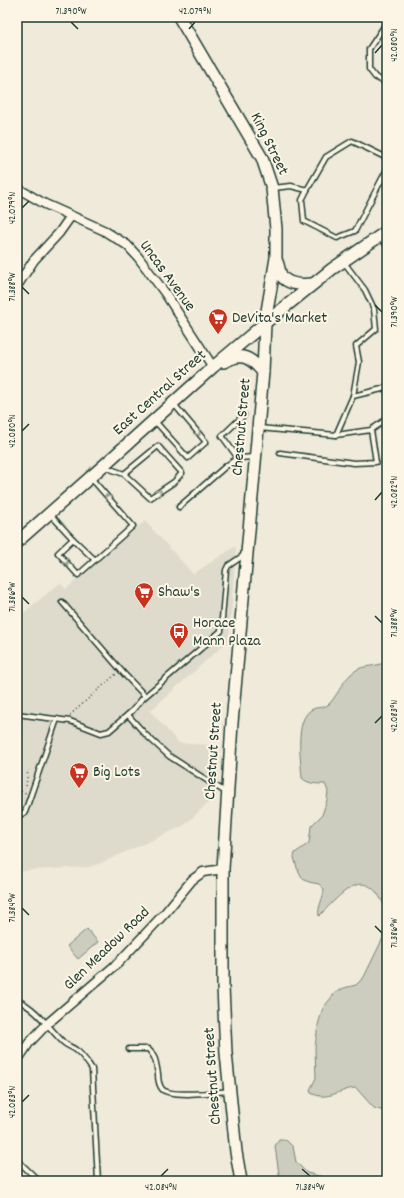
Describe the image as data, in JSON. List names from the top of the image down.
{
  "streets": {
    "main road": ["King Street", "East Central Street", "Chestnut Street"],
    "street": ["Uncas Avenue", "Glen Meadow Road"]
  },
  "crossings": [
    ["King Street", "East Central Street"],
    ["King Street", "Chestnut Street"],
    ["Uncas Avenue", "East Central Street"],
    ["East Central Street", "Chestnut Street"],
    ["Chestnut Street", "Glen Meadow Road"]
  ],
  "places": {
    "supermarket": ["DeVita's Market", "Shaw's", "Big Lots"],
    "bus stop": ["Horace Mann Plaza"]
  },
  "coordinates": [
    "71.390°W",
    "42.079°N",
    "42.080°N",
    "71.388°W",
    "42.082°N",
    "71.386°W",
    "42.083°N",
    "71.384°W",
    "42.084°N"
  ]
}
